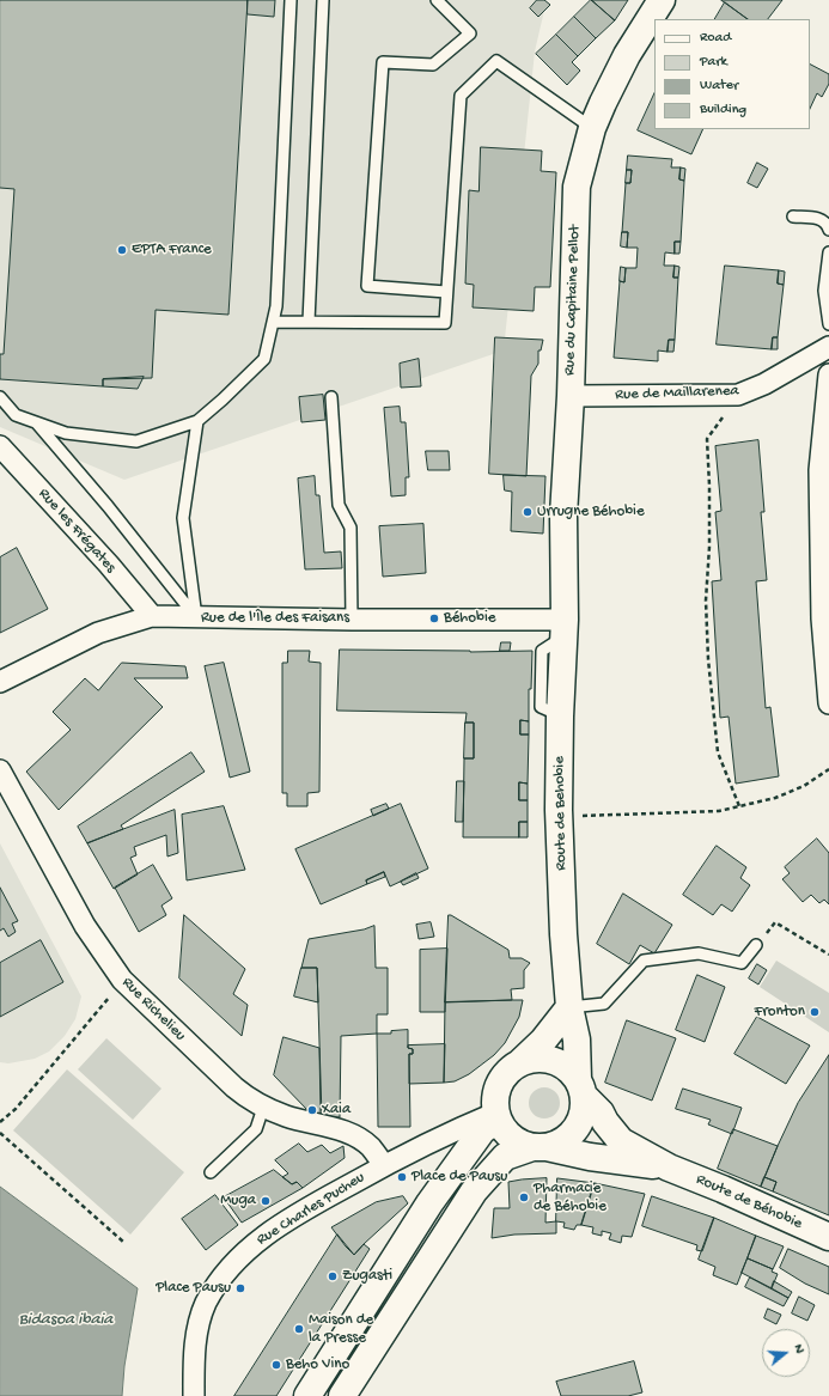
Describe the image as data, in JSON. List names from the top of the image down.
{
  "streets": {
    "main road": ["Rue du Capitaine Pellot", "Route de Behobie", "Route de Béhobie"],
    "street": [
      "Rue de Maillarenea",
      "Rue les Frégates",
      "Rue de l'Île des Faisans",
      "Rue Richelieu",
      "Rue Charles Pucheu"
    ]
  },
  "crossings": [
    ["Rue du Capitaine Pellot", "Rue de Maillarenea"],
    ["Rue du Capitaine Pellot", "Rue de l'Île des Faisans"],
    ["Rue du Capitaine Pellot", "Route de Behobie"],
    ["Rue les Frégates", "Rue de l'Île des Faisans"],
    ["Rue de l'Île des Faisans", "Route de Behobie"],
    ["Route de Behobie", "Route de Béhobie"],
    ["Route de Behobie", "Rue Charles Pucheu"],
    ["Rue Richelieu", "Rue Charles Pucheu"],
    ["Route de Béhobie", "Rue Charles Pucheu"]
  ],
  "water": ["Bidasoa ibaia"],
  "places": [
    "EPTA France",
    "Urrugne Béhobie",
    "Béhobie",
    "Fronton",
    "Xaia",
    "Place de Pausu",
    "Pharmacie de Béhobie",
    "Muga",
    "Zugasti",
    "Place Pausu",
    "Maison de la Presse",
    "Beho Vino"
  ],
  "legend": [
    "Road",
    "Park",
    "Water",
    "Building"
  ],
  "north": "right"
}
